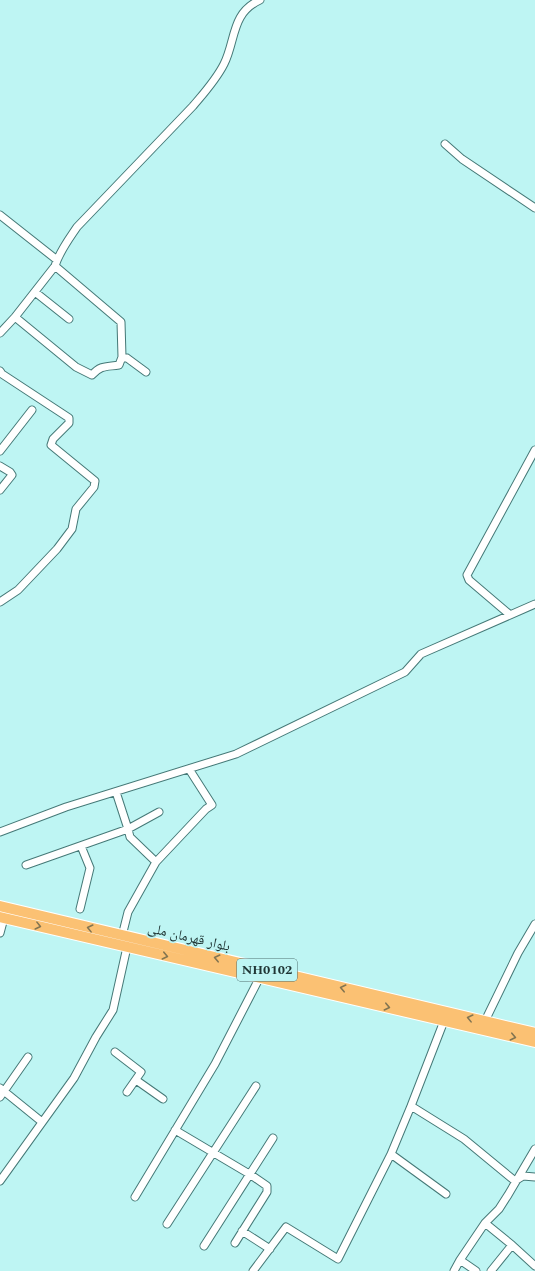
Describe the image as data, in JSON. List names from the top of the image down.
{
  "streets": {
    "highway": ["بلوار قهرمان ملی", "NH0102"]
  }
}
